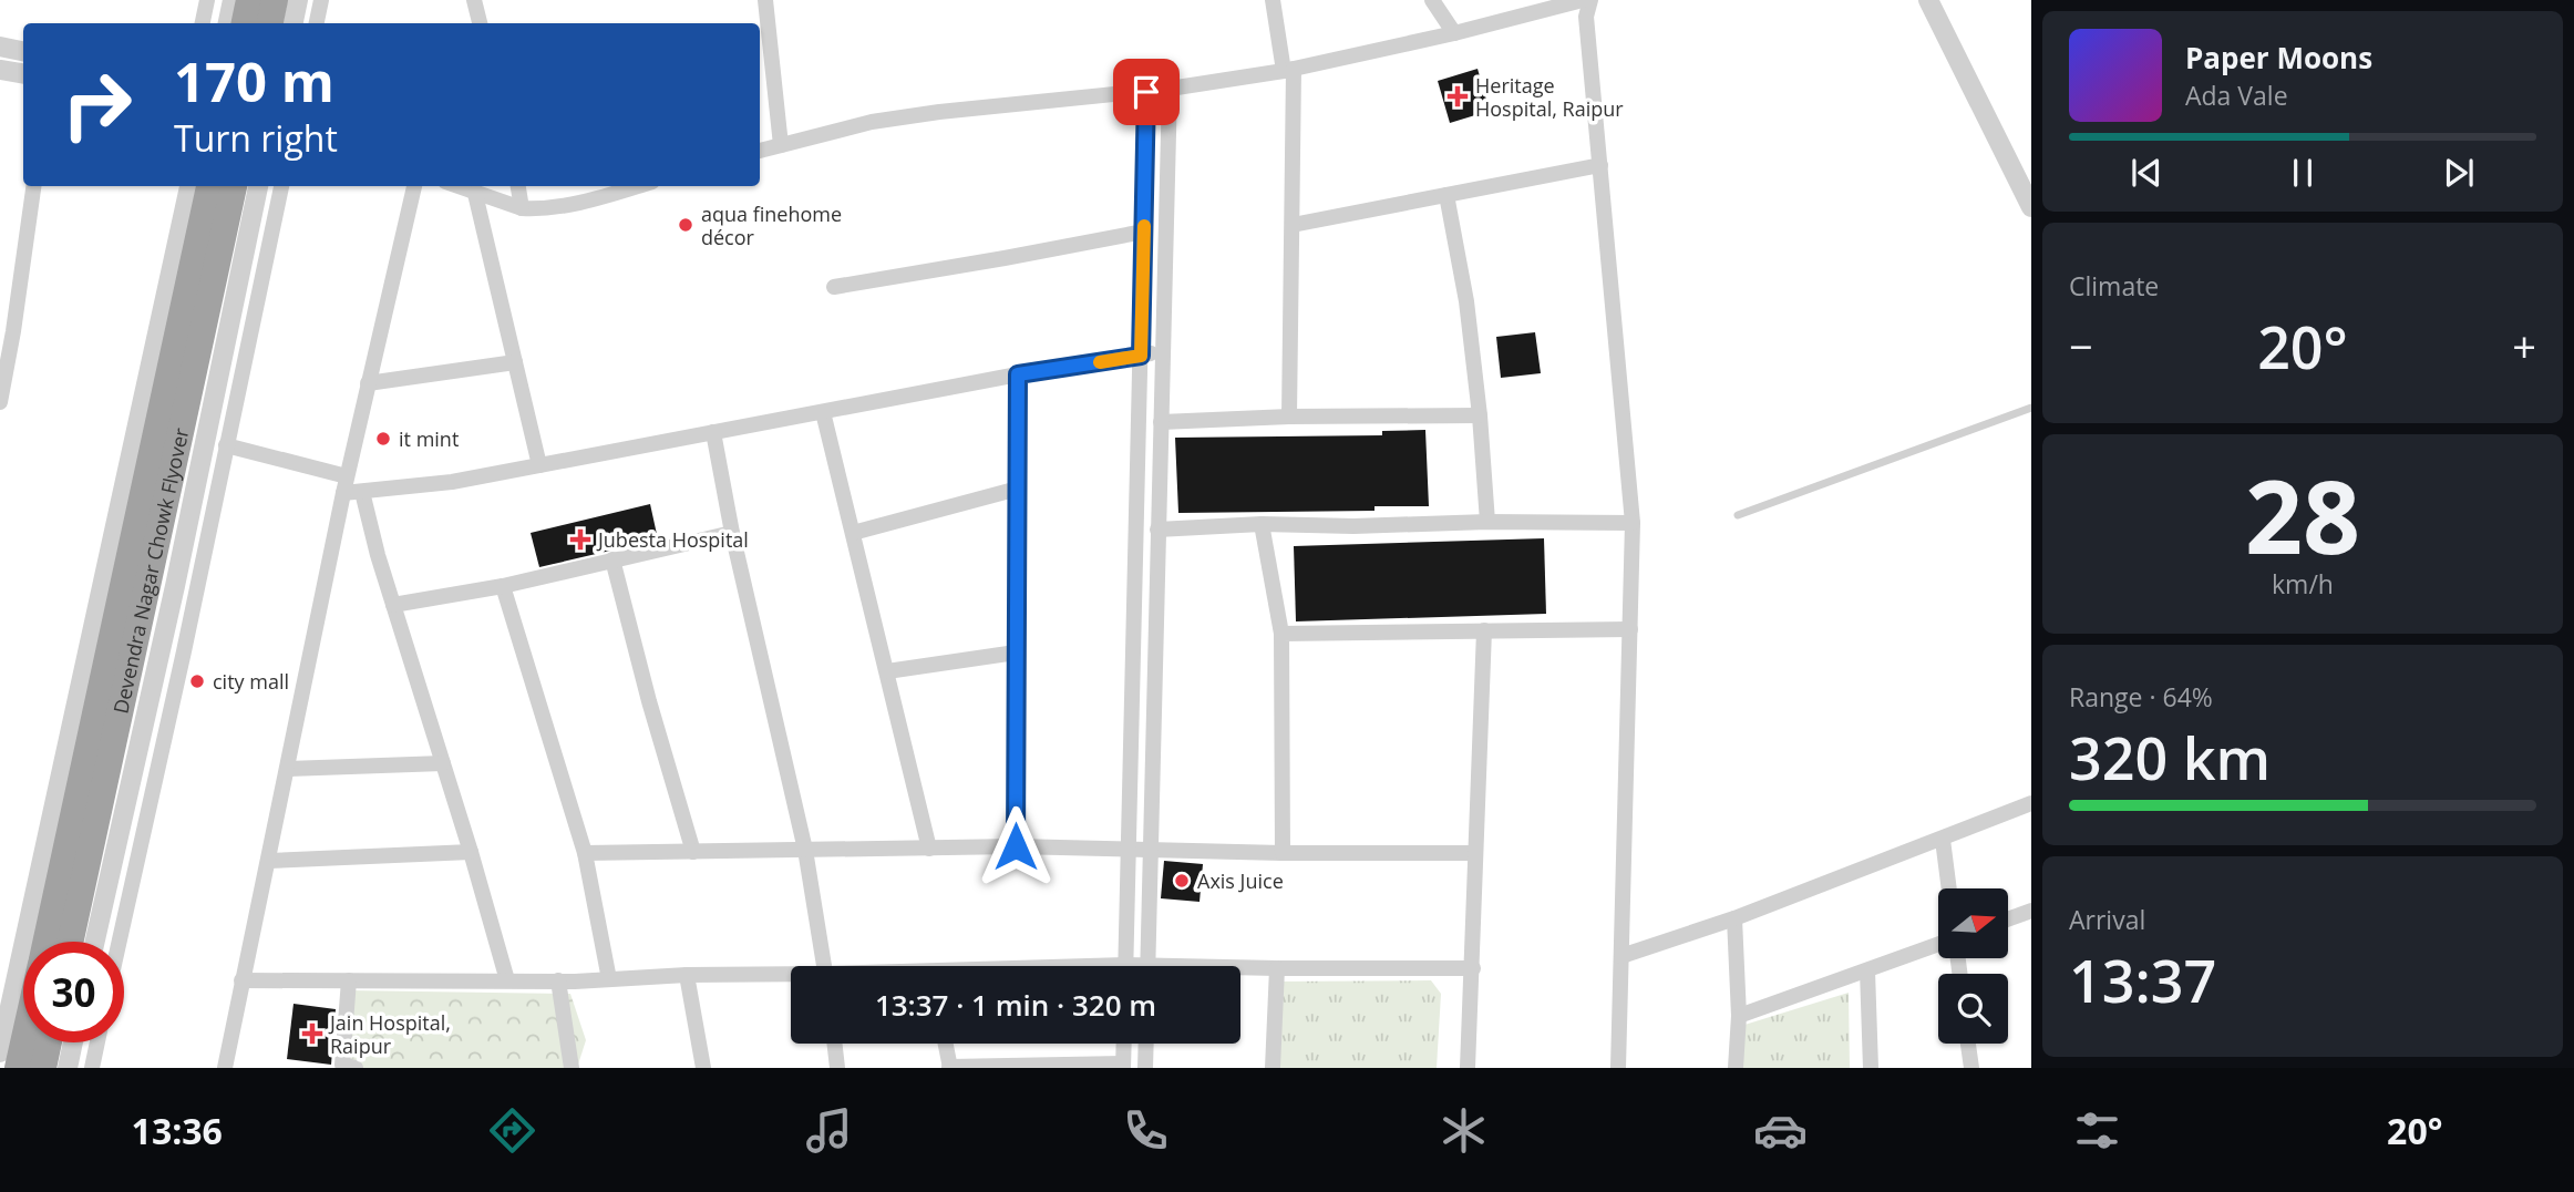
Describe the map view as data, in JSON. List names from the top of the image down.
{
  "streets": {
    "highway": ["Devendra Nagar Chowk Flyover"]
  },
  "places": {
    "health": ["Heritage Hospital, Raipur", "Jubesta Hospital", "Jain Hospital, Raipur"],
    "other": [
      "aqua finehome décor",
      "it mint",
      "city mall",
      "Axis Juice"
    ]
  },
  "north": "right",
  "page": {
    "turn": ["170 m", "Turn right"],
    "song": ["Paper Moons", "Ada Vale"],
    "tile": [
      "Climate",
      ["28", "km/h"],
      ["Range · 64%", "320 km"],
      ["Arrival", "13:37"]
    ],
    "heat": ["−", "20°", "+"],
    "limit": "30",
    "trip": "13:37 · 1 min · 320 m",
    "tabs": ["13:36", "20°"]
  }
}
